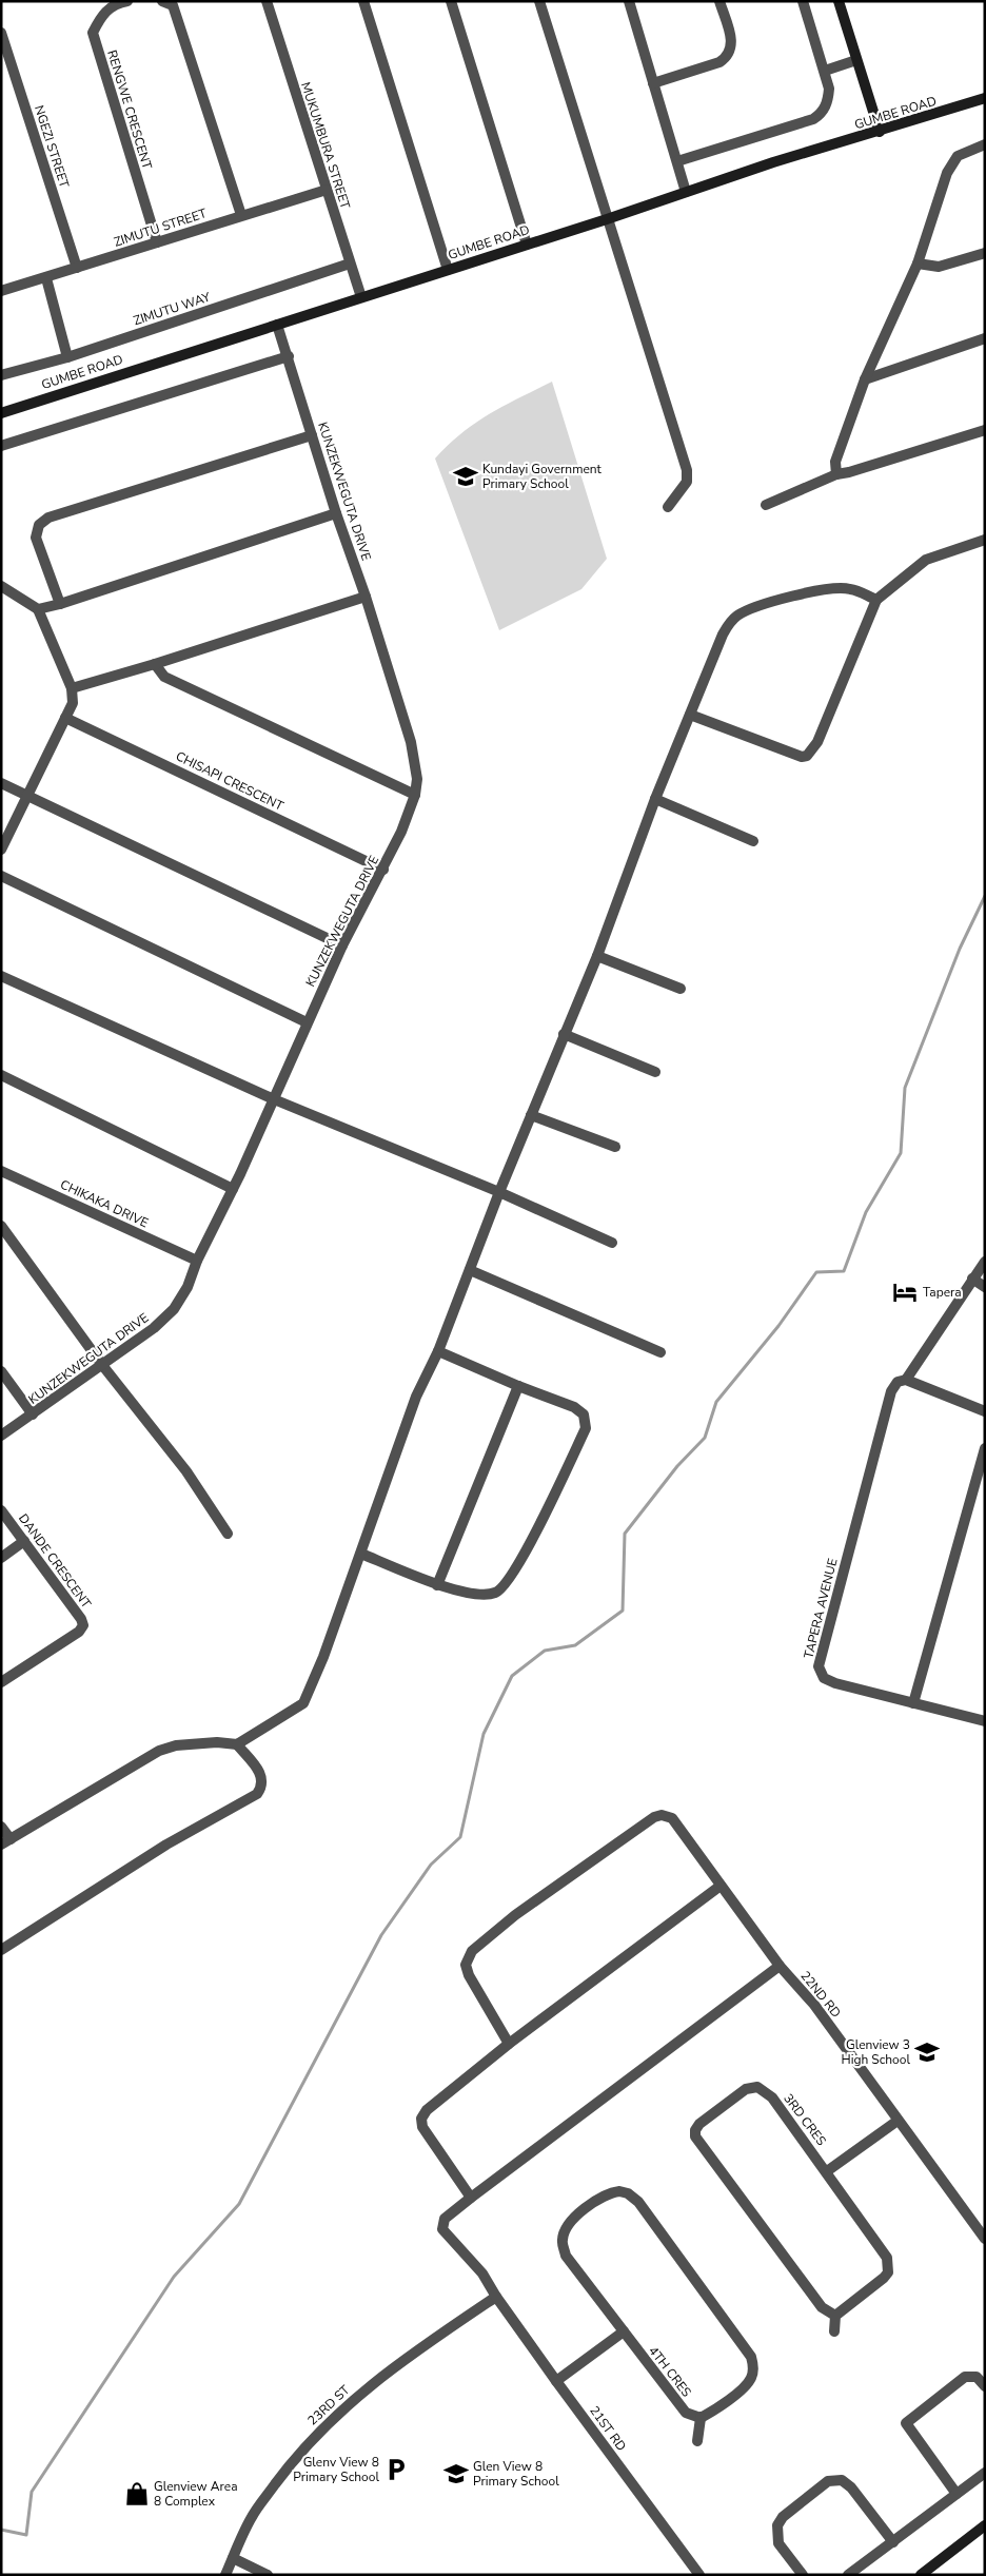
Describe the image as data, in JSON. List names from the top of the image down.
{
  "streets": {
    "street": [
      "RENGWE CRESCENT",
      "GUMBE ROAD",
      "MUKUMBURA STREET",
      "NGEZI STREET",
      "ZIMUTU STREET",
      "ZIMUTU WAY",
      "KUNZEKWEGUTA DRIVE",
      "CHISAPI CRESCENT",
      "CHIKAKA DRIVE",
      "DANDE CRESCENT",
      "TAPERA AVENUE",
      "22ND RD",
      "3RD CRES",
      "4TH CRES",
      "23RD ST",
      "21ST RD"
    ]
  },
  "crossings": [
    ["RENGWE CRESCENT", "ZIMUTU STREET"],
    ["GUMBE ROAD", "MUKUMBURA STREET"],
    ["GUMBE ROAD", "KUNZEKWEGUTA DRIVE"],
    ["MUKUMBURA STREET", "ZIMUTU STREET"],
    ["MUKUMBURA STREET", "ZIMUTU WAY"],
    ["NGEZI STREET", "ZIMUTU STREET"],
    ["KUNZEKWEGUTA DRIVE", "CHISAPI CRESCENT"],
    ["KUNZEKWEGUTA DRIVE", "CHIKAKA DRIVE"],
    ["23RD ST", "21ST RD"]
  ],
  "places": {
    "school or university": ["Kundayi Government Primary School", "Glenview 3 High School", "Glen View 8 Primary School"],
    "hotel": ["Tapera"],
    "parking": ["Glenv View 8 Primary School"],
    "shop": ["Glenview Area 8 Complex"]
  }
}
